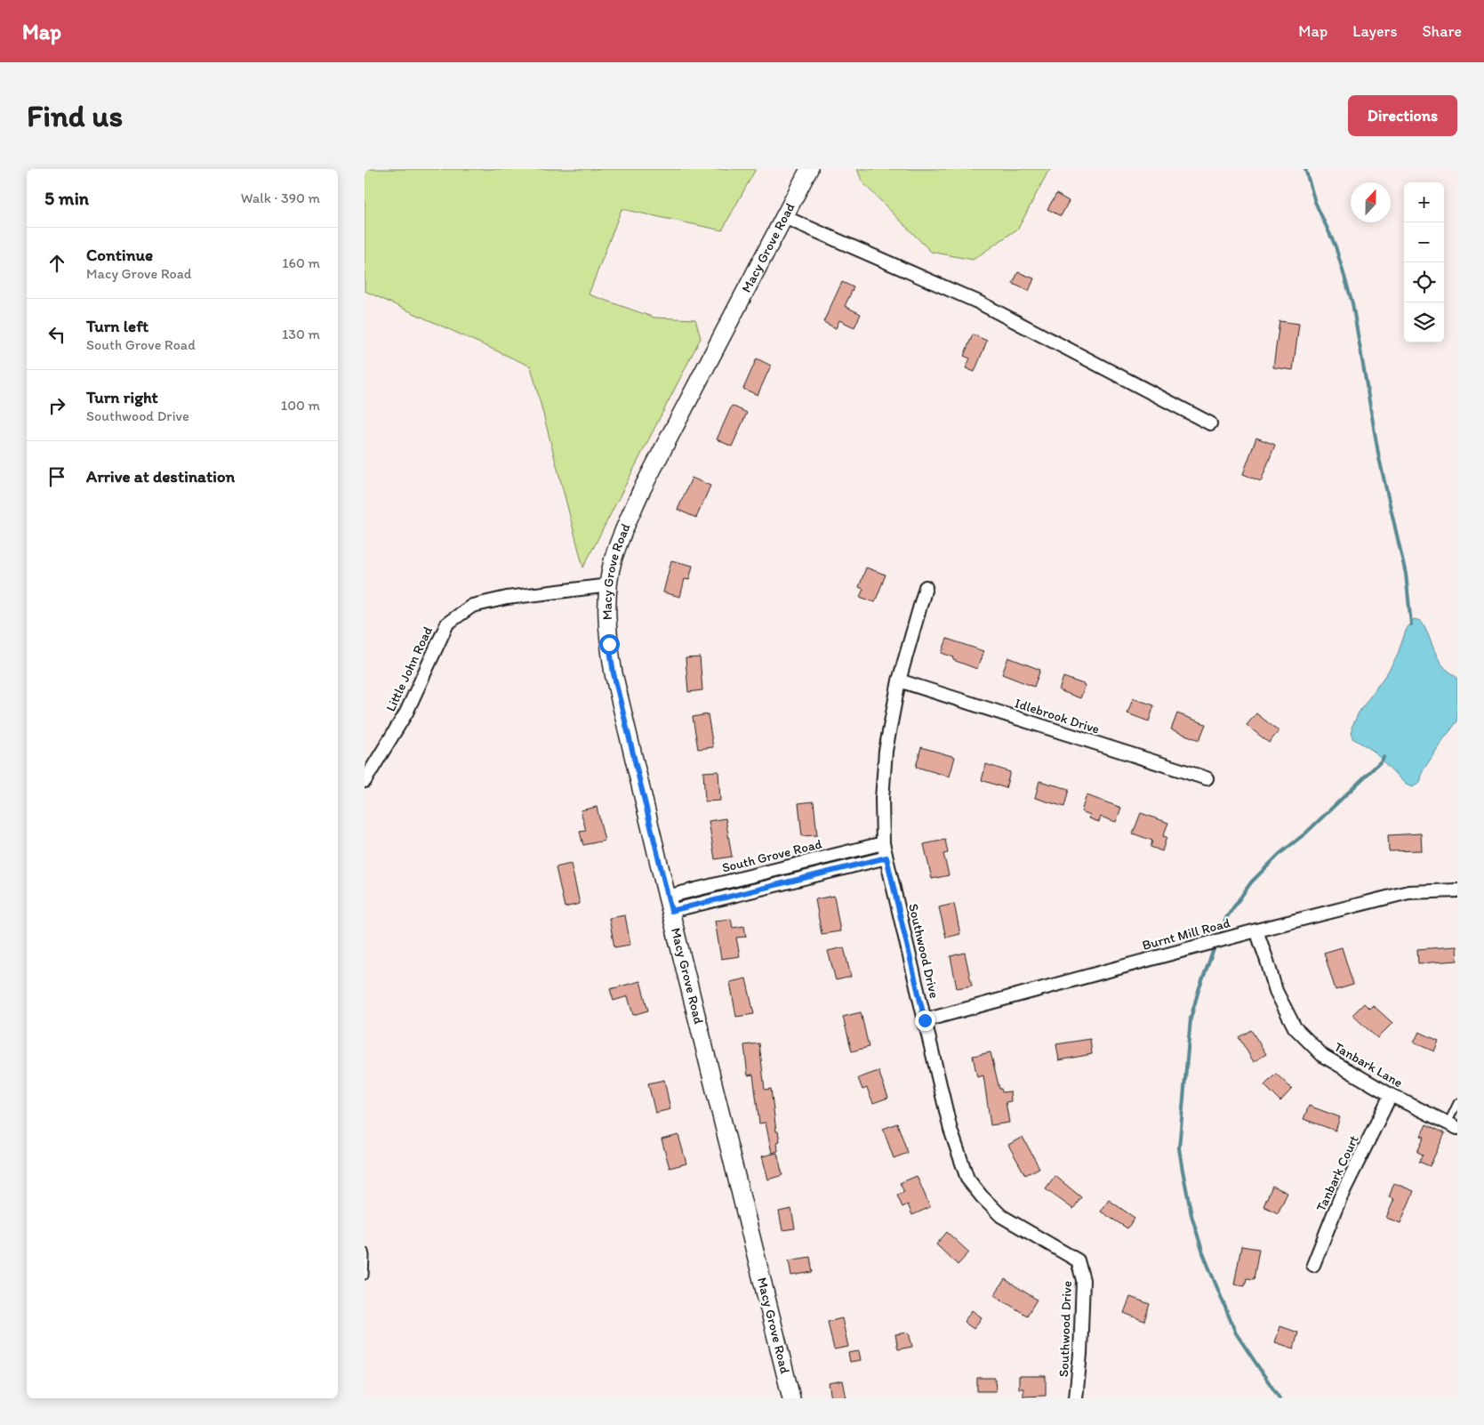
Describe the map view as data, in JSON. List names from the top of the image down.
{
  "streets": {
    "main road": ["Macy Grove Road"],
    "street": [
      "Little John Road",
      "Idlebrook Drive",
      "South Grove Road",
      "Burnt Mill Road",
      "Southwood Drive",
      "Tanbark Lane",
      "Tanbark Court"
    ]
  },
  "crossings": [
    ["Macy Grove Road", "Little John Road"],
    ["Macy Grove Road", "South Grove Road"],
    ["Idlebrook Drive", "Southwood Drive"],
    ["South Grove Road", "Southwood Drive"],
    ["Burnt Mill Road", "Southwood Drive"],
    ["Burnt Mill Road", "Tanbark Lane"],
    ["Tanbark Lane", "Tanbark Court"]
  ],
  "north": "top",
  "page": {
    "header": "Map",
    "nav": ["Map", "Layers", "Share"],
    "buttons": "Directions",
    "title": "Find us",
    "heading": ["5 min", "Walk · 390 m"],
    "map_buttons": ["+", "−"],
    "list": [
      ["Continue", "Macy Grove Road", "160 m"],
      ["Turn left", "South Grove Road", "130 m"],
      ["Turn right", "Southwood Drive", "100 m"],
      "Arrive at destination"
    ]
  }
}
